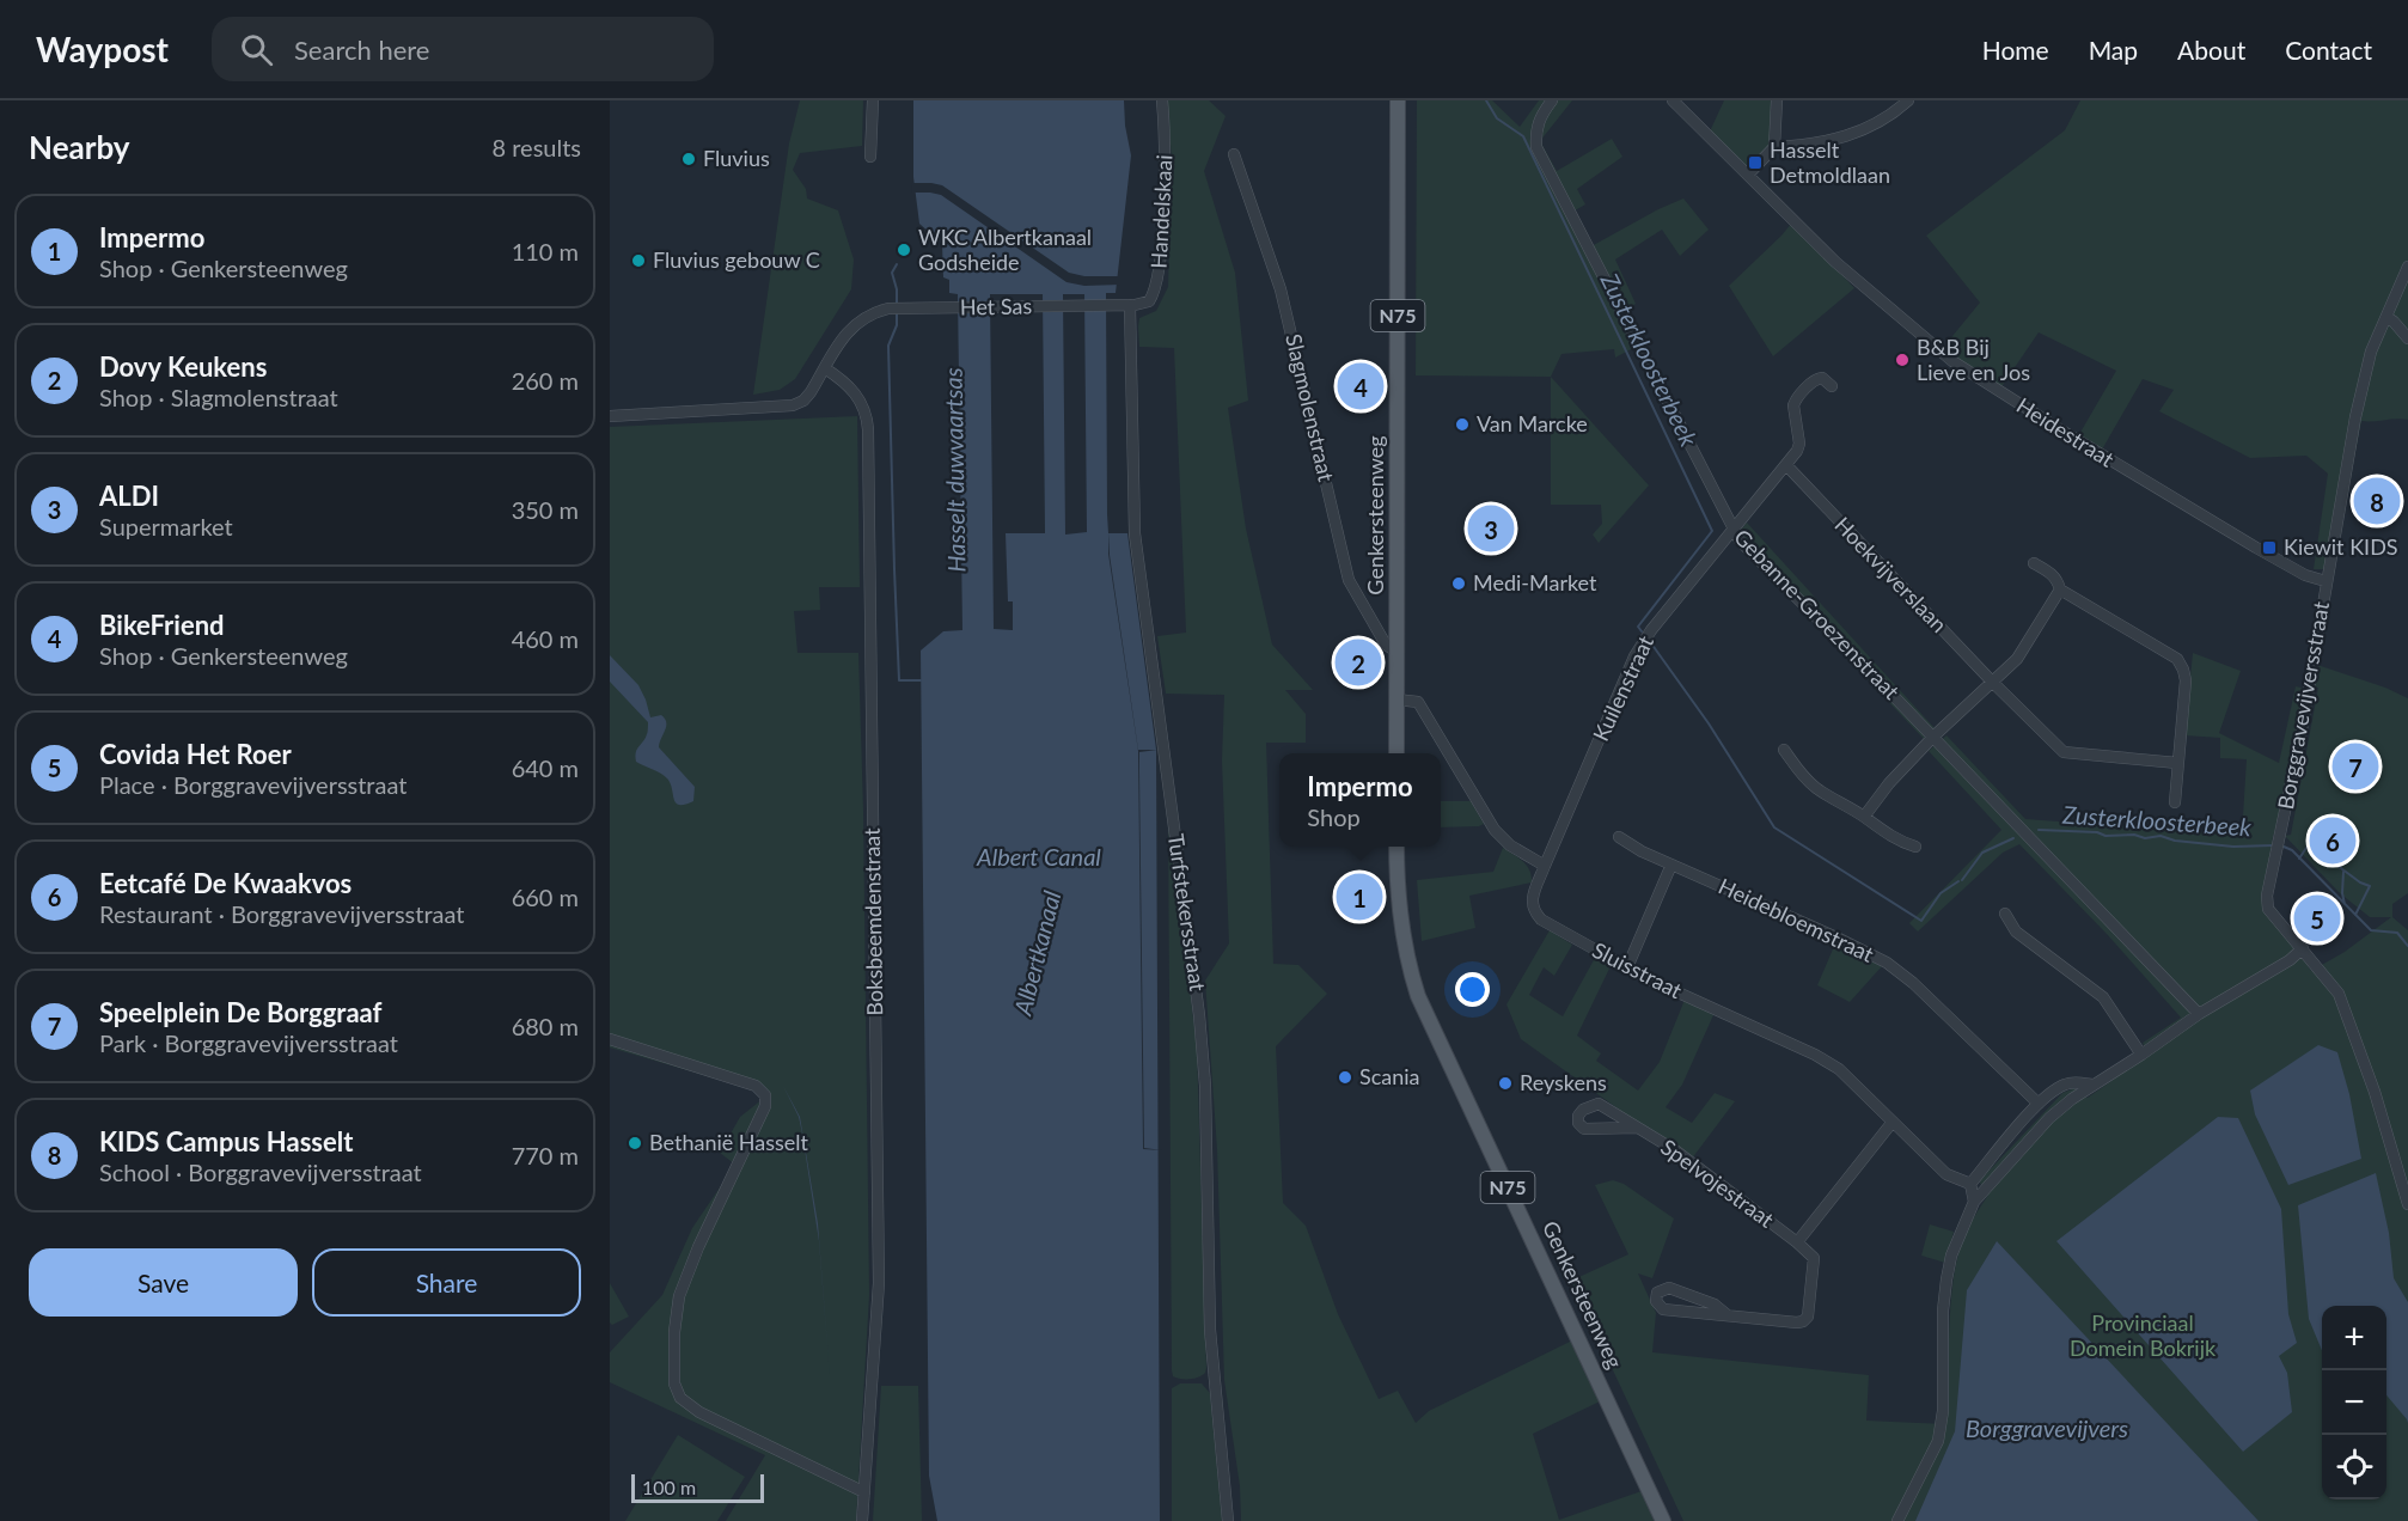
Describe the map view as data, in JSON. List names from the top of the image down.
{
  "streets": {
    "main road": ["N75", "Genkersteenweg"],
    "street": [
      "Handelskaai",
      "Het Sas",
      "Slagmolenstraat",
      "Heidestraat",
      "Hoekvijverslaan",
      "Gebanne-Groezenstraat",
      "Kuilenstraat",
      "Borggravevijversstraat",
      "Turfstekersstraat",
      "Heidebloemstraat",
      "Boksbeemdenstraat",
      "Sluisstraat",
      "Spelvojestraat"
    ]
  },
  "crossings": [
    ["Handelskaai", "Het Sas"],
    ["Handelskaai", "Turfstekersstraat"],
    ["Het Sas", "Turfstekersstraat"],
    ["Het Sas", "Boksbeemdenstraat"],
    ["Slagmolenstraat", "Genkersteenweg"],
    ["Heidestraat", "Borggravevijversstraat"],
    ["Gebanne-Groezenstraat", "Kuilenstraat"],
    ["Kuilenstraat", "Sluisstraat"],
    ["Sluisstraat", "Spelvojestraat"]
  ],
  "water": [
    "Zusterkloosterbeek",
    "Hasselt duwvaartsas",
    "Albert Canal",
    "Albertkanaal",
    "Borggravevijvers"
  ],
  "parks": ["Provinciaal Domein Bokrijk"],
  "places": {
    "other": [
      "Fluvius",
      "WKC Albertkanaal Godsheide",
      "Fluvius gebouw C",
      "B&B Bij Lieve en Jos",
      "Van Marcke",
      "Medi-Market",
      "Scania",
      "Reyskens",
      "Bethanië Hasselt"
    ],
    "transit": ["Hasselt Detmoldlaan", "Kiewit KIDS"]
  },
  "scale_bar": "100 m",
  "page": {
    "header": "Waypost",
    "search": "Search here",
    "nav": [
      "Home",
      "Map",
      "About",
      "Contact"
    ],
    "heading": ["Nearby", "8 results"],
    "list": [
      {
        "mark": "1",
        "name": "Impermo",
        "note": "Shop · Genkersteenweg",
        "value": "110 m"
      },
      {
        "mark": "2",
        "name": "Dovy Keukens",
        "note": "Shop · Slagmolenstraat",
        "value": "260 m"
      },
      {
        "mark": "3",
        "name": "ALDI",
        "note": "Supermarket",
        "value": "350 m"
      },
      {
        "mark": "4",
        "name": "BikeFriend",
        "note": "Shop · Genkersteenweg",
        "value": "460 m"
      },
      {
        "mark": "5",
        "name": "Covida Het Roer",
        "note": "Place · Borggravevijversstraat",
        "value": "640 m"
      },
      {
        "mark": "6",
        "name": "Eetcafé De Kwaakvos",
        "note": "Restaurant · Borggravevijversstraat",
        "value": "660 m"
      },
      {
        "mark": "7",
        "name": "Speelplein De Borggraaf",
        "note": "Park · Borggravevijversstraat",
        "value": "680 m"
      },
      {
        "mark": "8",
        "name": "KIDS Campus Hasselt",
        "note": "School · Borggravevijversstraat",
        "value": "770 m"
      }
    ],
    "pins": [
      "4",
      "8",
      "3",
      "2",
      "7",
      "6",
      "1",
      "5"
    ],
    "popup": ["Impermo", "Shop"],
    "buttons": ["Save", "Share"],
    "map_buttons": ["+", "−"],
    "scale": "100 m"
  }
}
